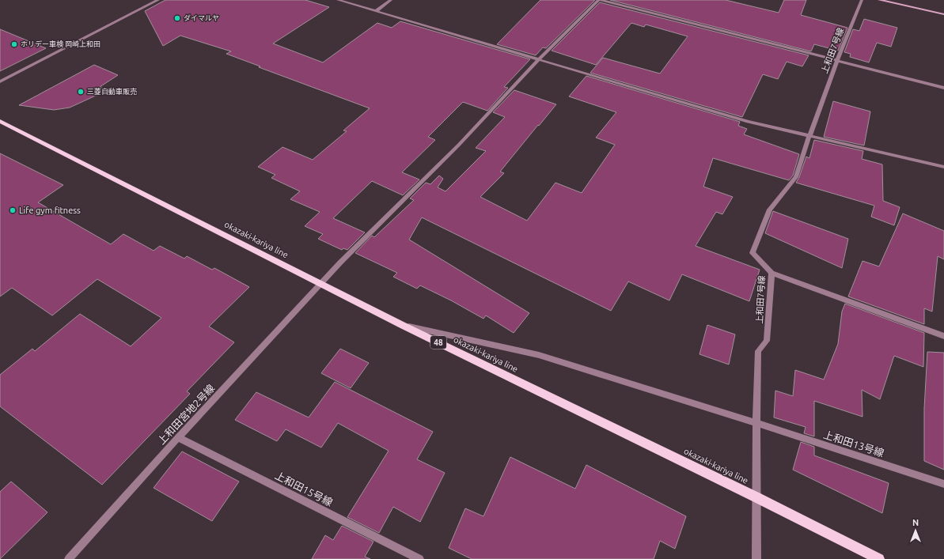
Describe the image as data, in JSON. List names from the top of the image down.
{
  "streets": {
    "main road": ["okazaki-kariya line", "48"],
    "street": [
      "上和田7号線",
      "上和田宮地2号線",
      "上和田13号線",
      "上和田15号線"
    ]
  },
  "crossings": [
    ["上和田7号線", "okazaki-kariya line"],
    ["上和田7号線", "上和田13号線"],
    ["okazaki-kariya line", "上和田宮地2号線"],
    ["okazaki-kariya line", "上和田13号線"],
    ["上和田宮地2号線", "上和田15号線"]
  ],
  "places": [
    "ダイマルヤ",
    "ホリデー車検 岡崎上和田",
    "三菱自動車販売",
    "Life gym fitness"
  ],
  "north": "top"
}
